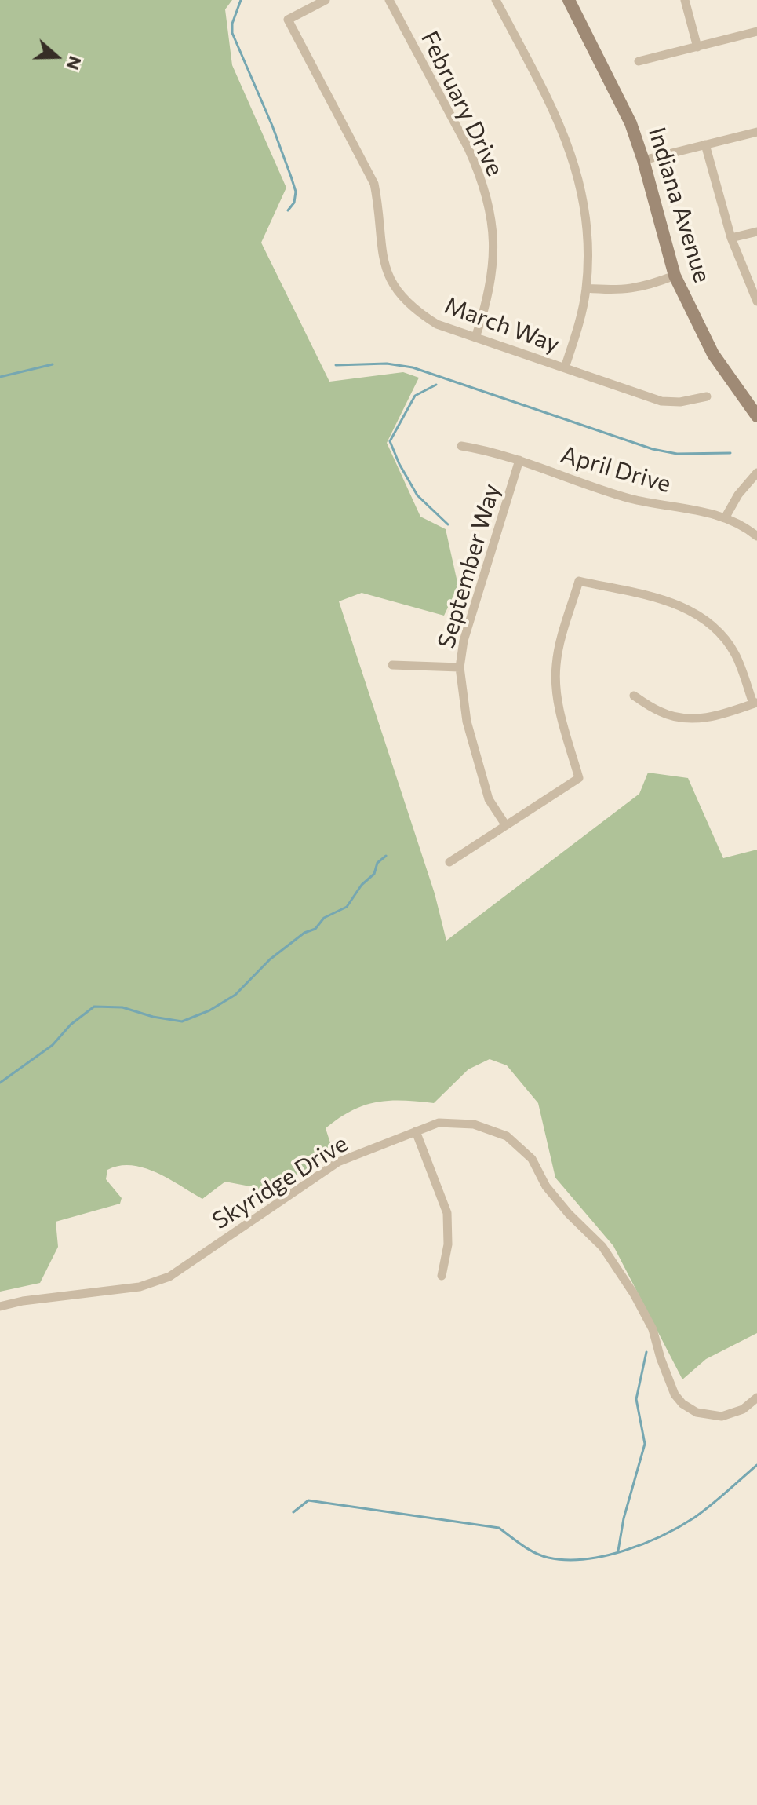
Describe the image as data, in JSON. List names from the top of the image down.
{
  "streets": {
    "street": [
      "February Drive",
      "Indiana Avenue",
      "March Way",
      "April Drive",
      "September Way",
      "Skyridge Drive"
    ]
  },
  "crossings": [
    ["February Drive", "March Way"],
    ["April Drive", "September Way"]
  ],
  "north": "right"
}
